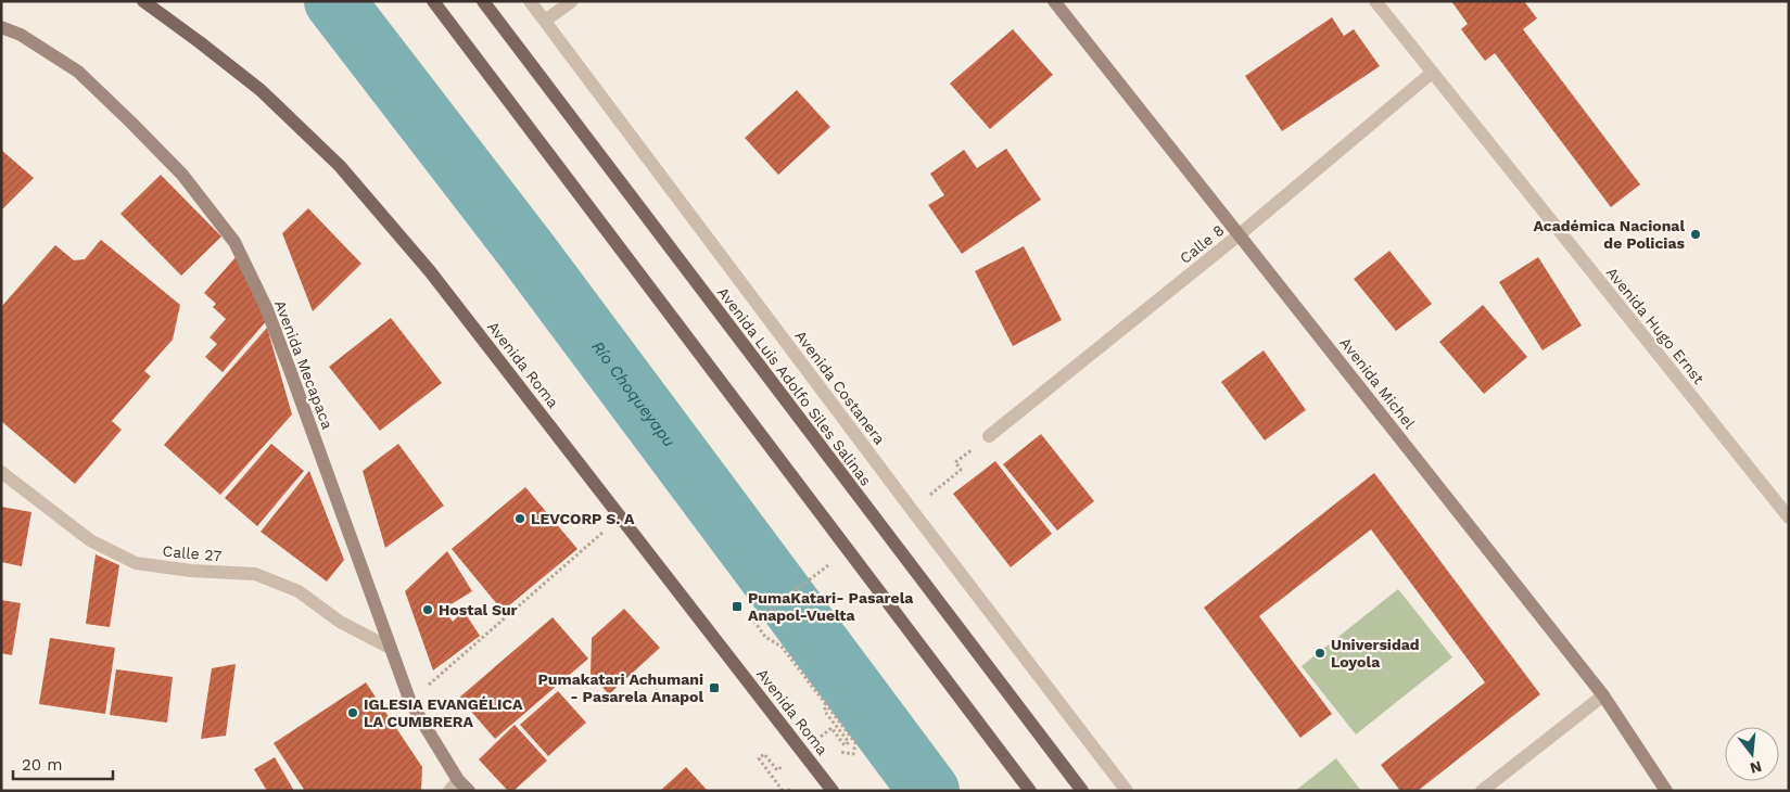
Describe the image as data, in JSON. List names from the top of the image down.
{
  "streets": {
    "main road": ["Avenida Roma", "Avenida Luis Adolfo Siles Salinas"],
    "street": [
      "Calle 8",
      "Avenida Hugo Ernst",
      "Avenida Mecapaca",
      "Avenida Michel",
      "Avenida Costanera",
      "Calle 27"
    ]
  },
  "crossings": [
    ["Calle 8", "Avenida Hugo Ernst"],
    ["Calle 8", "Avenida Michel"],
    ["Avenida Mecapaca", "Calle 27"]
  ],
  "water": ["Río Choqueyapu"],
  "places": {
    "other": [
      "Académica Nacional de Policias",
      "LEVCORP S. A",
      "Hostal Sur",
      "Universidad Loyola",
      "IGLESIA EVANGÉLICA LA CUMBRERA"
    ],
    "transit": ["PumaKatari- Pasarela Anapol-Vuelta", "Pumakatari Achumani - Pasarela Anapol"]
  },
  "scale_bar": "20 m",
  "north": "bottom"
}
